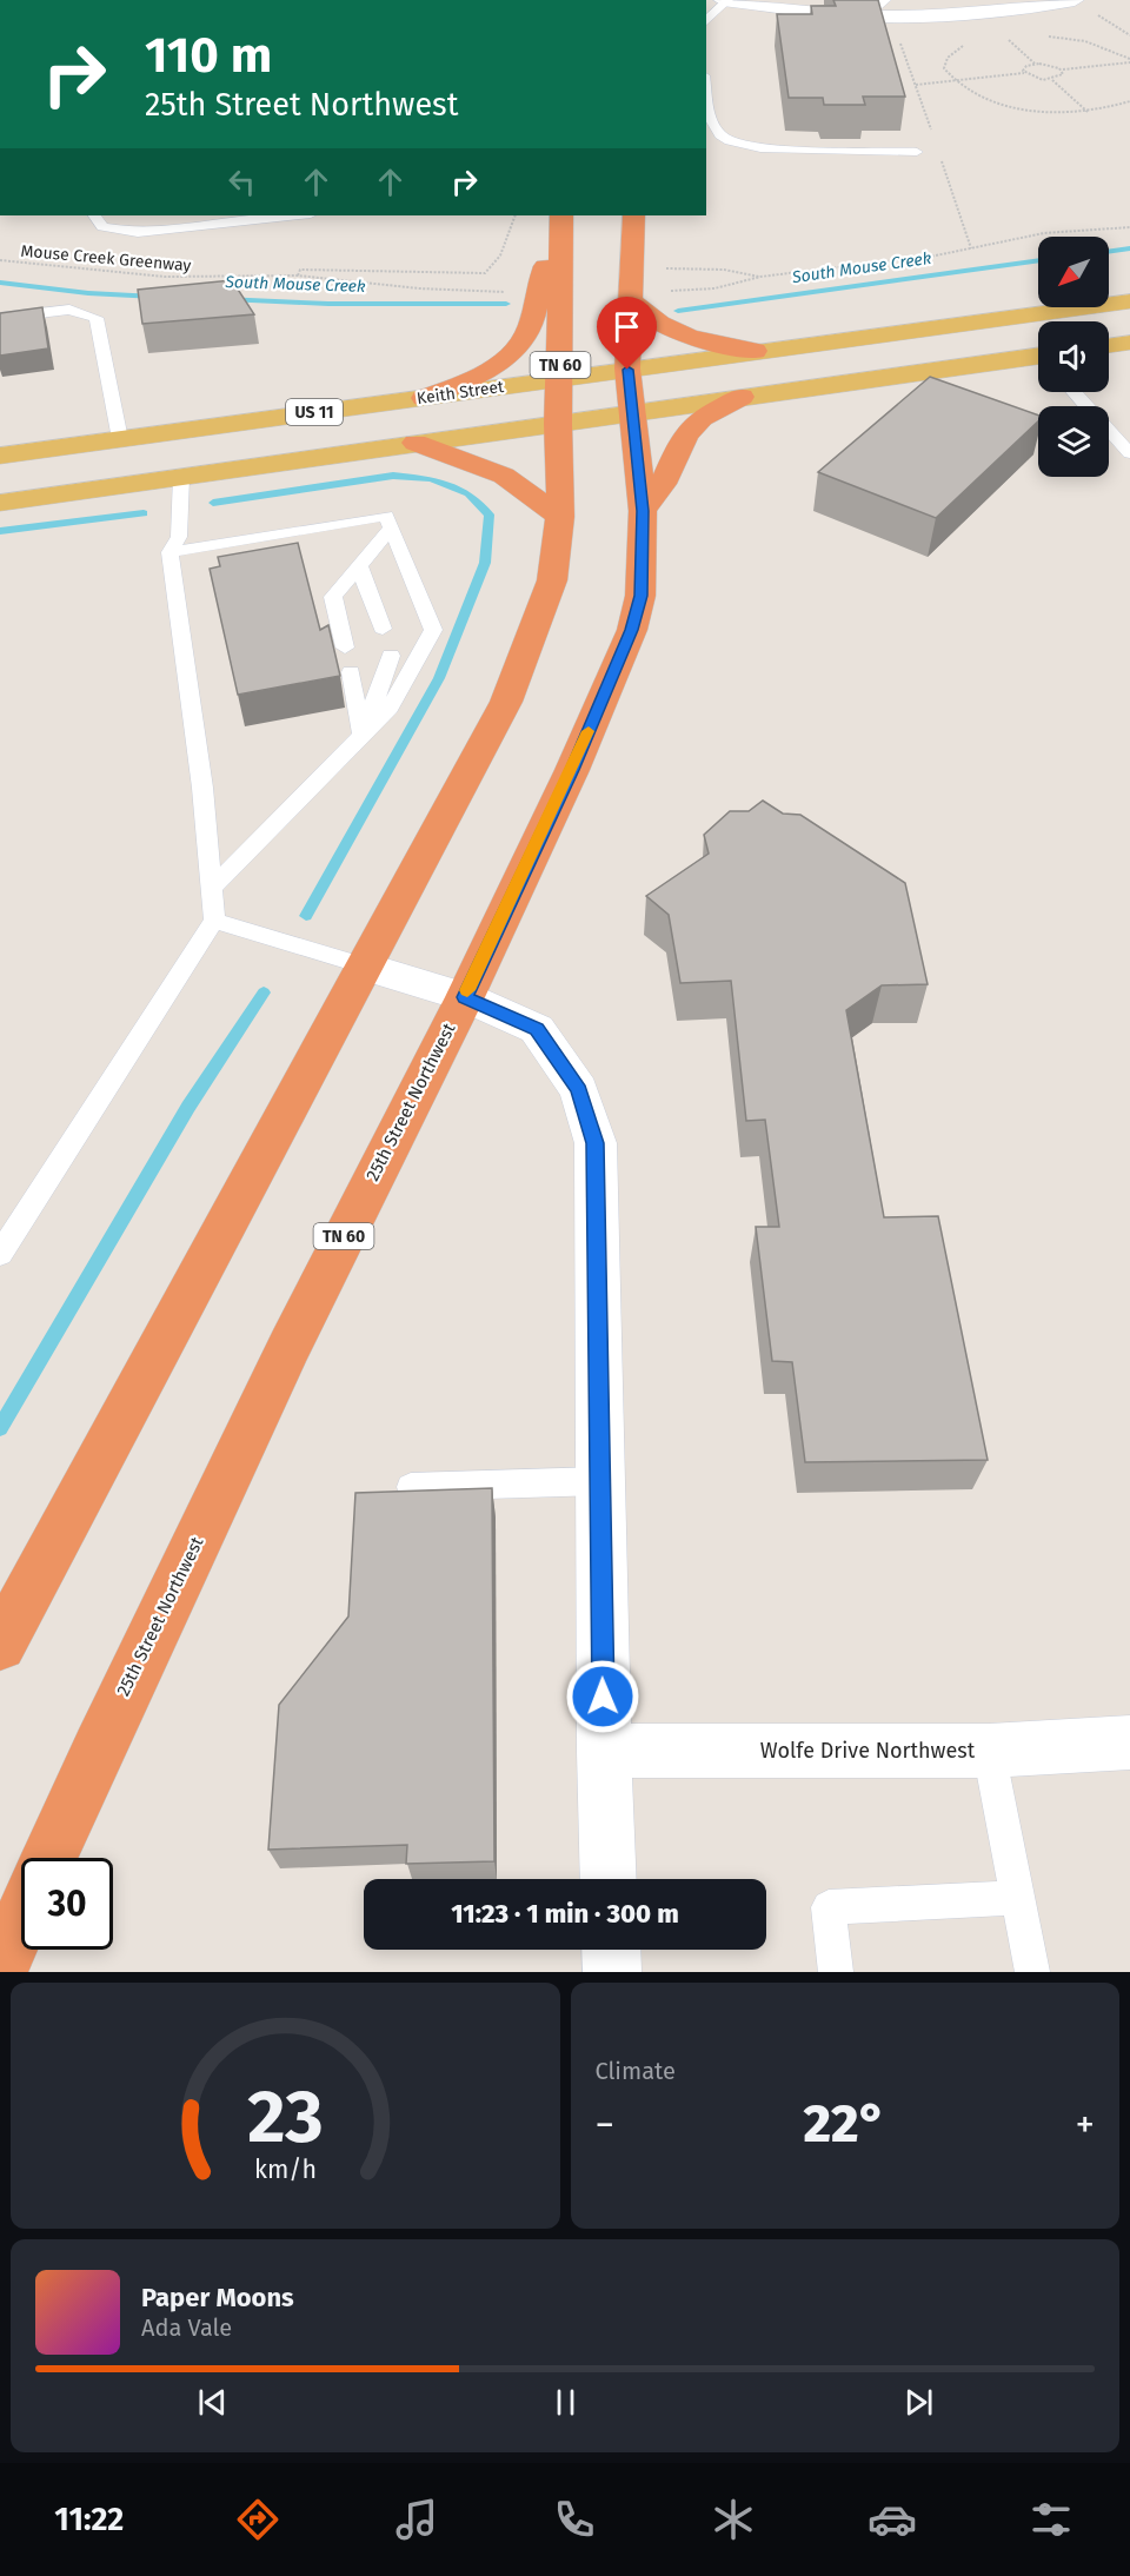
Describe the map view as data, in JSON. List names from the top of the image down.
{
  "streets": {
    "highway": ["TN 60", "25th Street Northwest"],
    "main road": ["Keith Street", "US 11"],
    "street": ["Wolfe Drive Northwest"],
    "path": ["Mouse Creek Greenway"]
  },
  "crossings": [
    ["TN 60", "Keith Street"],
    ["Keith Street", "25th Street Northwest"]
  ],
  "water": ["South Mouse Creek"],
  "north": "bottom left",
  "page": {
    "turn": ["110 m", "25th Street Northwest"],
    "limit": "30",
    "trip": "11:23 · 1 min · 300 m",
    "tile": "Climate",
    "heat": ["−", "22°", "+"],
    "song": ["Paper Moons", "Ada Vale"],
    "tabs": "11:22",
    "gauge": ["23", "km/h"]
  }
}
